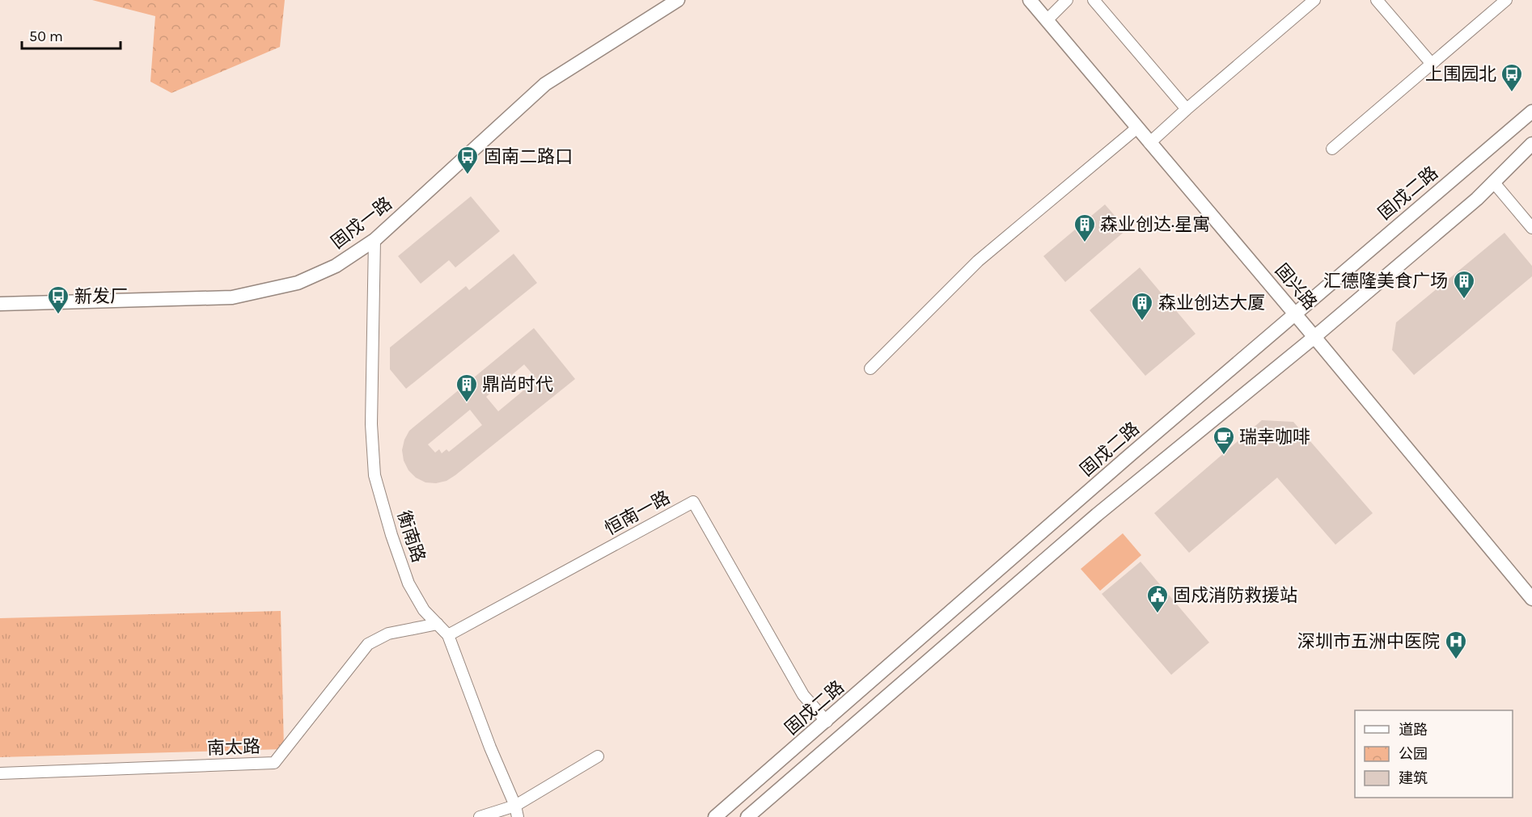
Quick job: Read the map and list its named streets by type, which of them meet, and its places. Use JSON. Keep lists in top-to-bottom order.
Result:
{
  "streets": {
    "street": [
      "固戍二路",
      "固戍一路",
      "固兴路",
      "恒南一路",
      "衡南路",
      "南太路"
    ]
  },
  "crossings": [
    ["固戍二路", "固兴路"],
    ["固戍二路", "恒南一路"],
    ["固戍一路", "衡南路"],
    ["恒南一路", "衡南路"],
    ["衡南路", "南太路"]
  ],
  "places": {
    "bus stop": ["上围园北", "固南二路口", "新发厂"],
    "building": [
      "森业创达·星寓",
      "汇德隆美食广场",
      "森业创达大厦",
      "鼎尚时代"
    ],
    "cafe": ["瑞幸咖啡"],
    "public building": ["固戍消防救援站"],
    "hospital": ["深圳市五洲中医院"]
  },
  "legend": ["道路", "公园", "建筑"],
  "scale_bar": "50 m"
}
